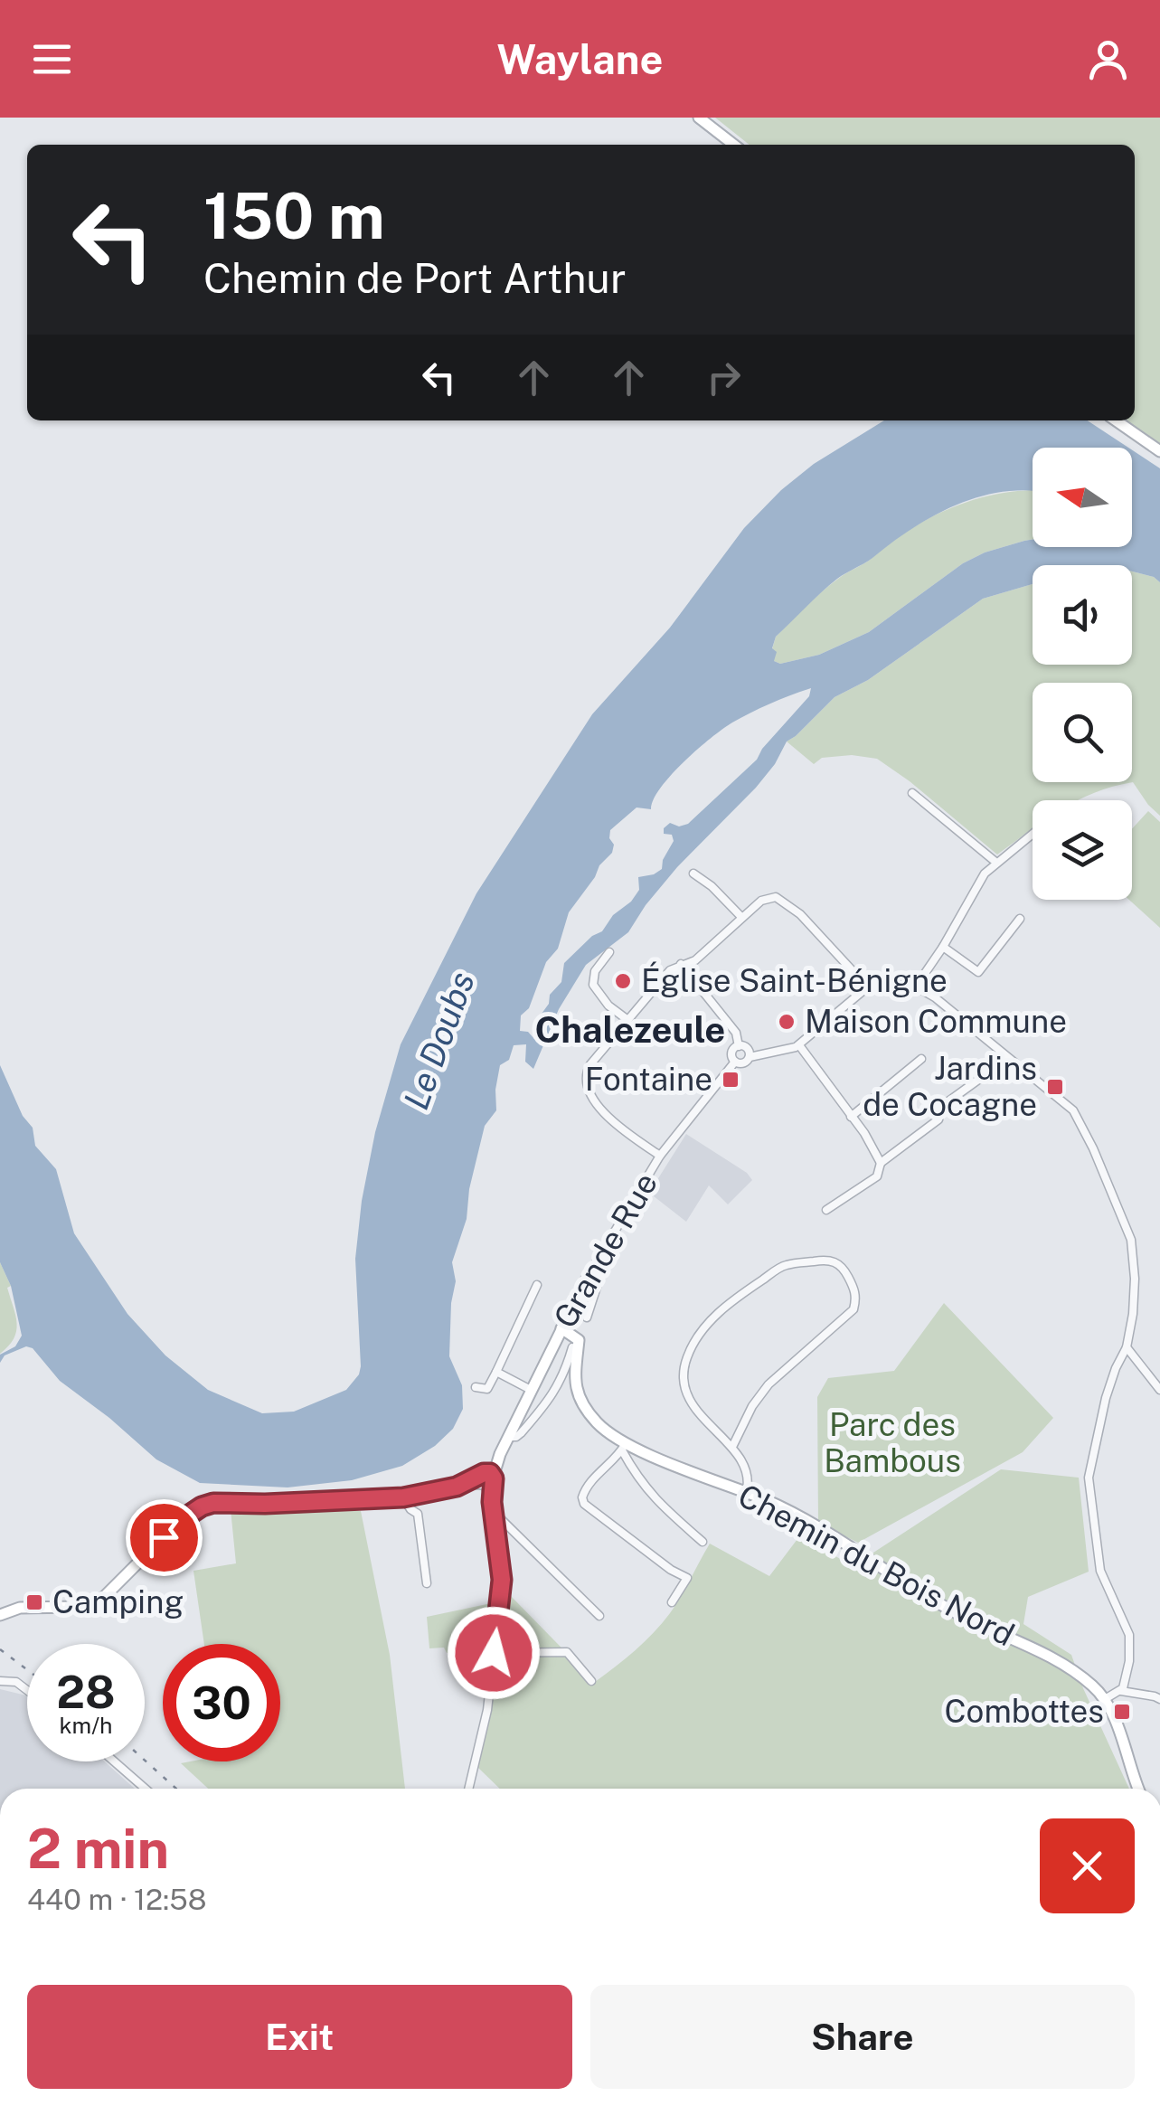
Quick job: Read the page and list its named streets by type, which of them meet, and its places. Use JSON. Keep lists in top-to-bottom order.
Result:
{
  "streets": {
    "street": ["Grande Rue", "Chemin du Bois Nord"]
  },
  "crossings": [
    ["Grande Rue", "Chemin du Bois Nord"]
  ],
  "districts": ["Chalezeule"],
  "water": ["Le Doubs"],
  "parks": ["Parc des Bambous"],
  "places": {
    "other": ["Église Saint-Bénigne", "Maison Commune"],
    "transit": [
      "Fontaine",
      "Jardins de Cocagne",
      "Camping",
      "Combottes"
    ]
  },
  "north": "left",
  "page": {
    "header": "Waylane",
    "turn": ["150 m", "Chemin de Port Arthur"],
    "speed": "28 km/h",
    "limit": "30",
    "heading": ["2 min", "440 m · 12:58"],
    "buttons": ["Exit", "Share"]
  }
}
